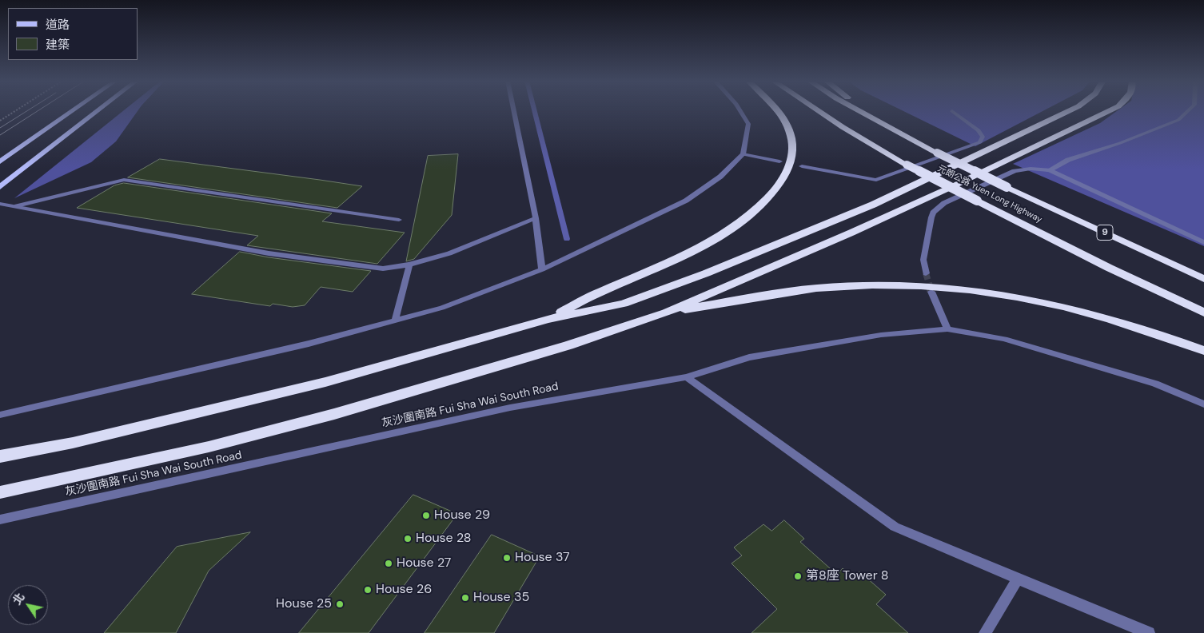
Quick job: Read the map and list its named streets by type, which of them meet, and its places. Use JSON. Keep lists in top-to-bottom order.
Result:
{
  "streets": {
    "highway": ["元朗公路 Yuen Long Highway", "9"],
    "street": ["灰沙圍南路 Fui Sha Wai South Road"]
  },
  "places": [
    "House 29",
    "House 28",
    "House 37",
    "House 27",
    "第8座 Tower 8",
    "House 26",
    "House 35",
    "House 25"
  ],
  "legend": ["道路", "建築"],
  "north": "top left"
}
